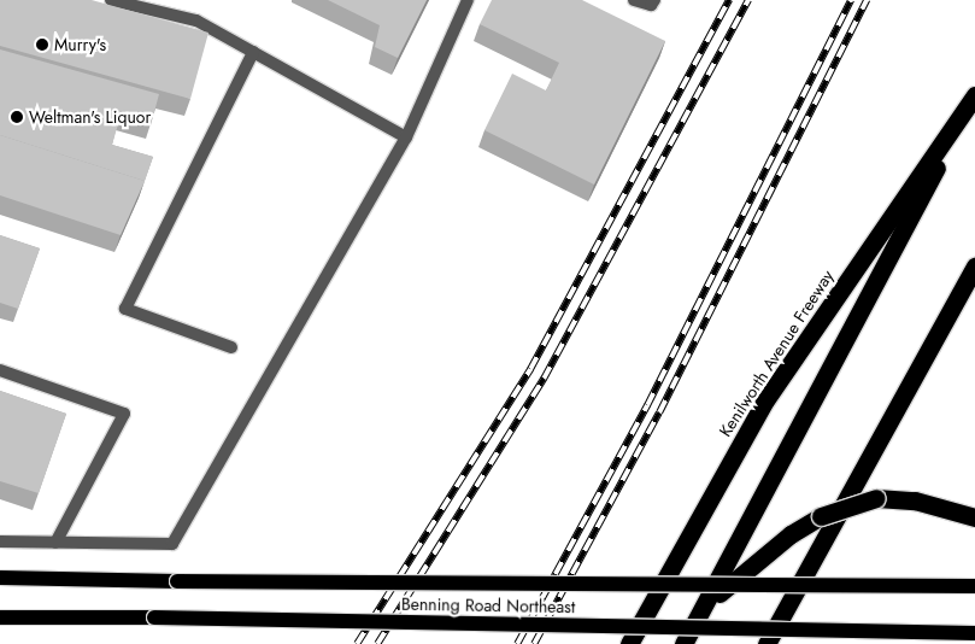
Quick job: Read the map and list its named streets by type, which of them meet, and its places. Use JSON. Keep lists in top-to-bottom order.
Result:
{
  "streets": {
    "highway": ["Kenilworth Avenue Freeway"],
    "main road": ["Benning Road Northeast"]
  },
  "places": ["Murry's", "Weltman's Liquor"]
}
